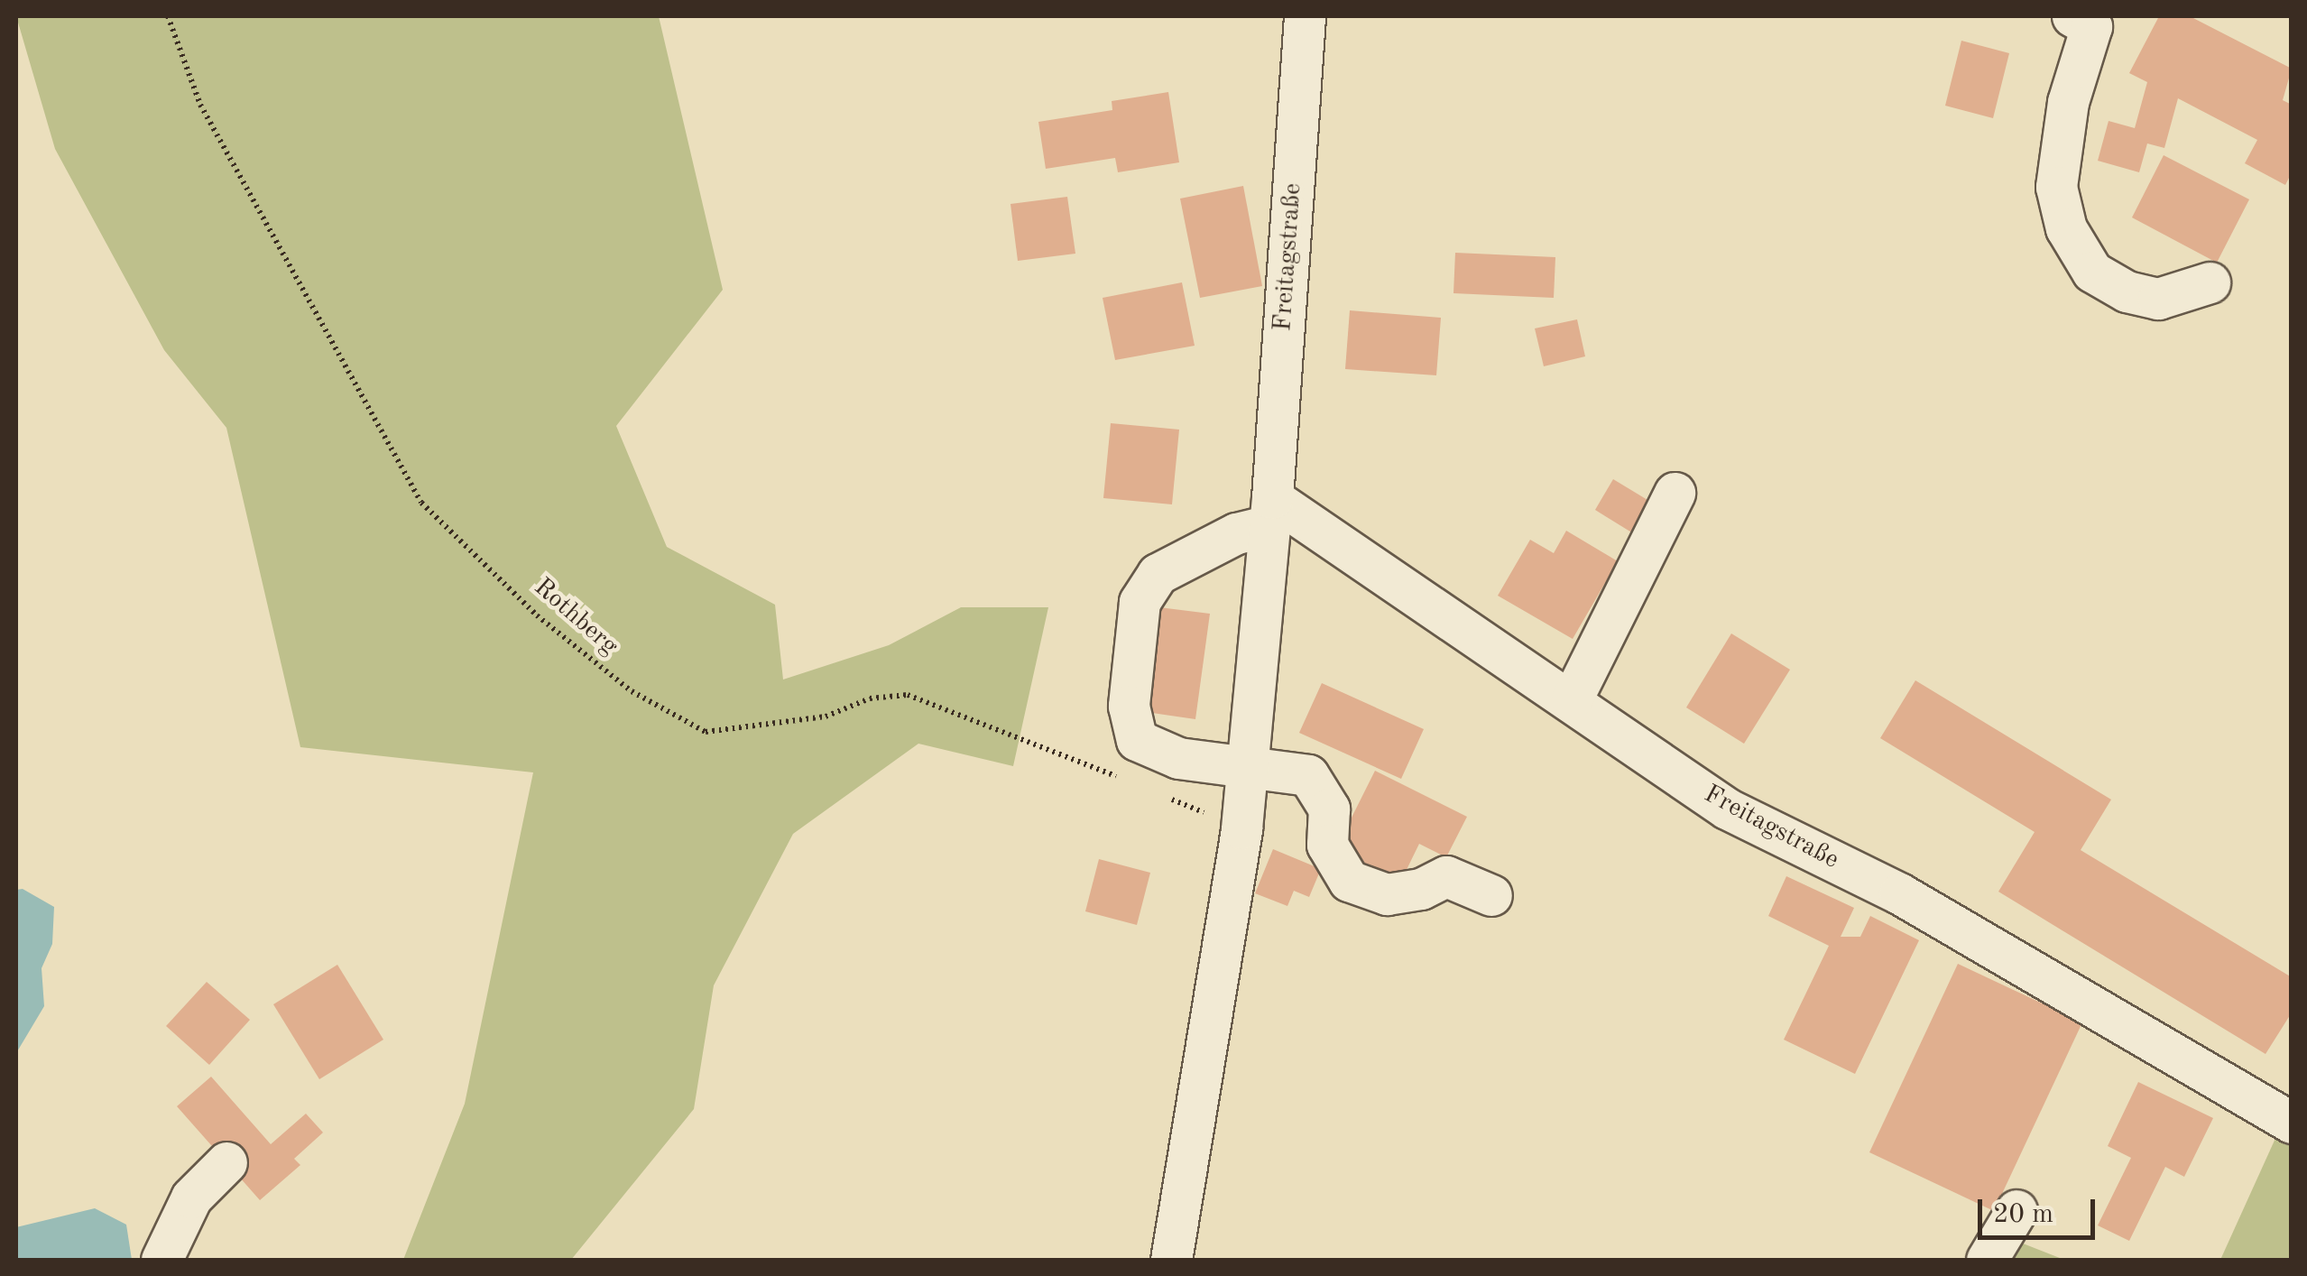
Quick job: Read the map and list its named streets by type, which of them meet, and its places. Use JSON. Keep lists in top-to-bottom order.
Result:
{
  "streets": {
    "street": ["Freitagstraße"],
    "path": ["Rothberg"]
  },
  "scale_bar": "20 m"
}
